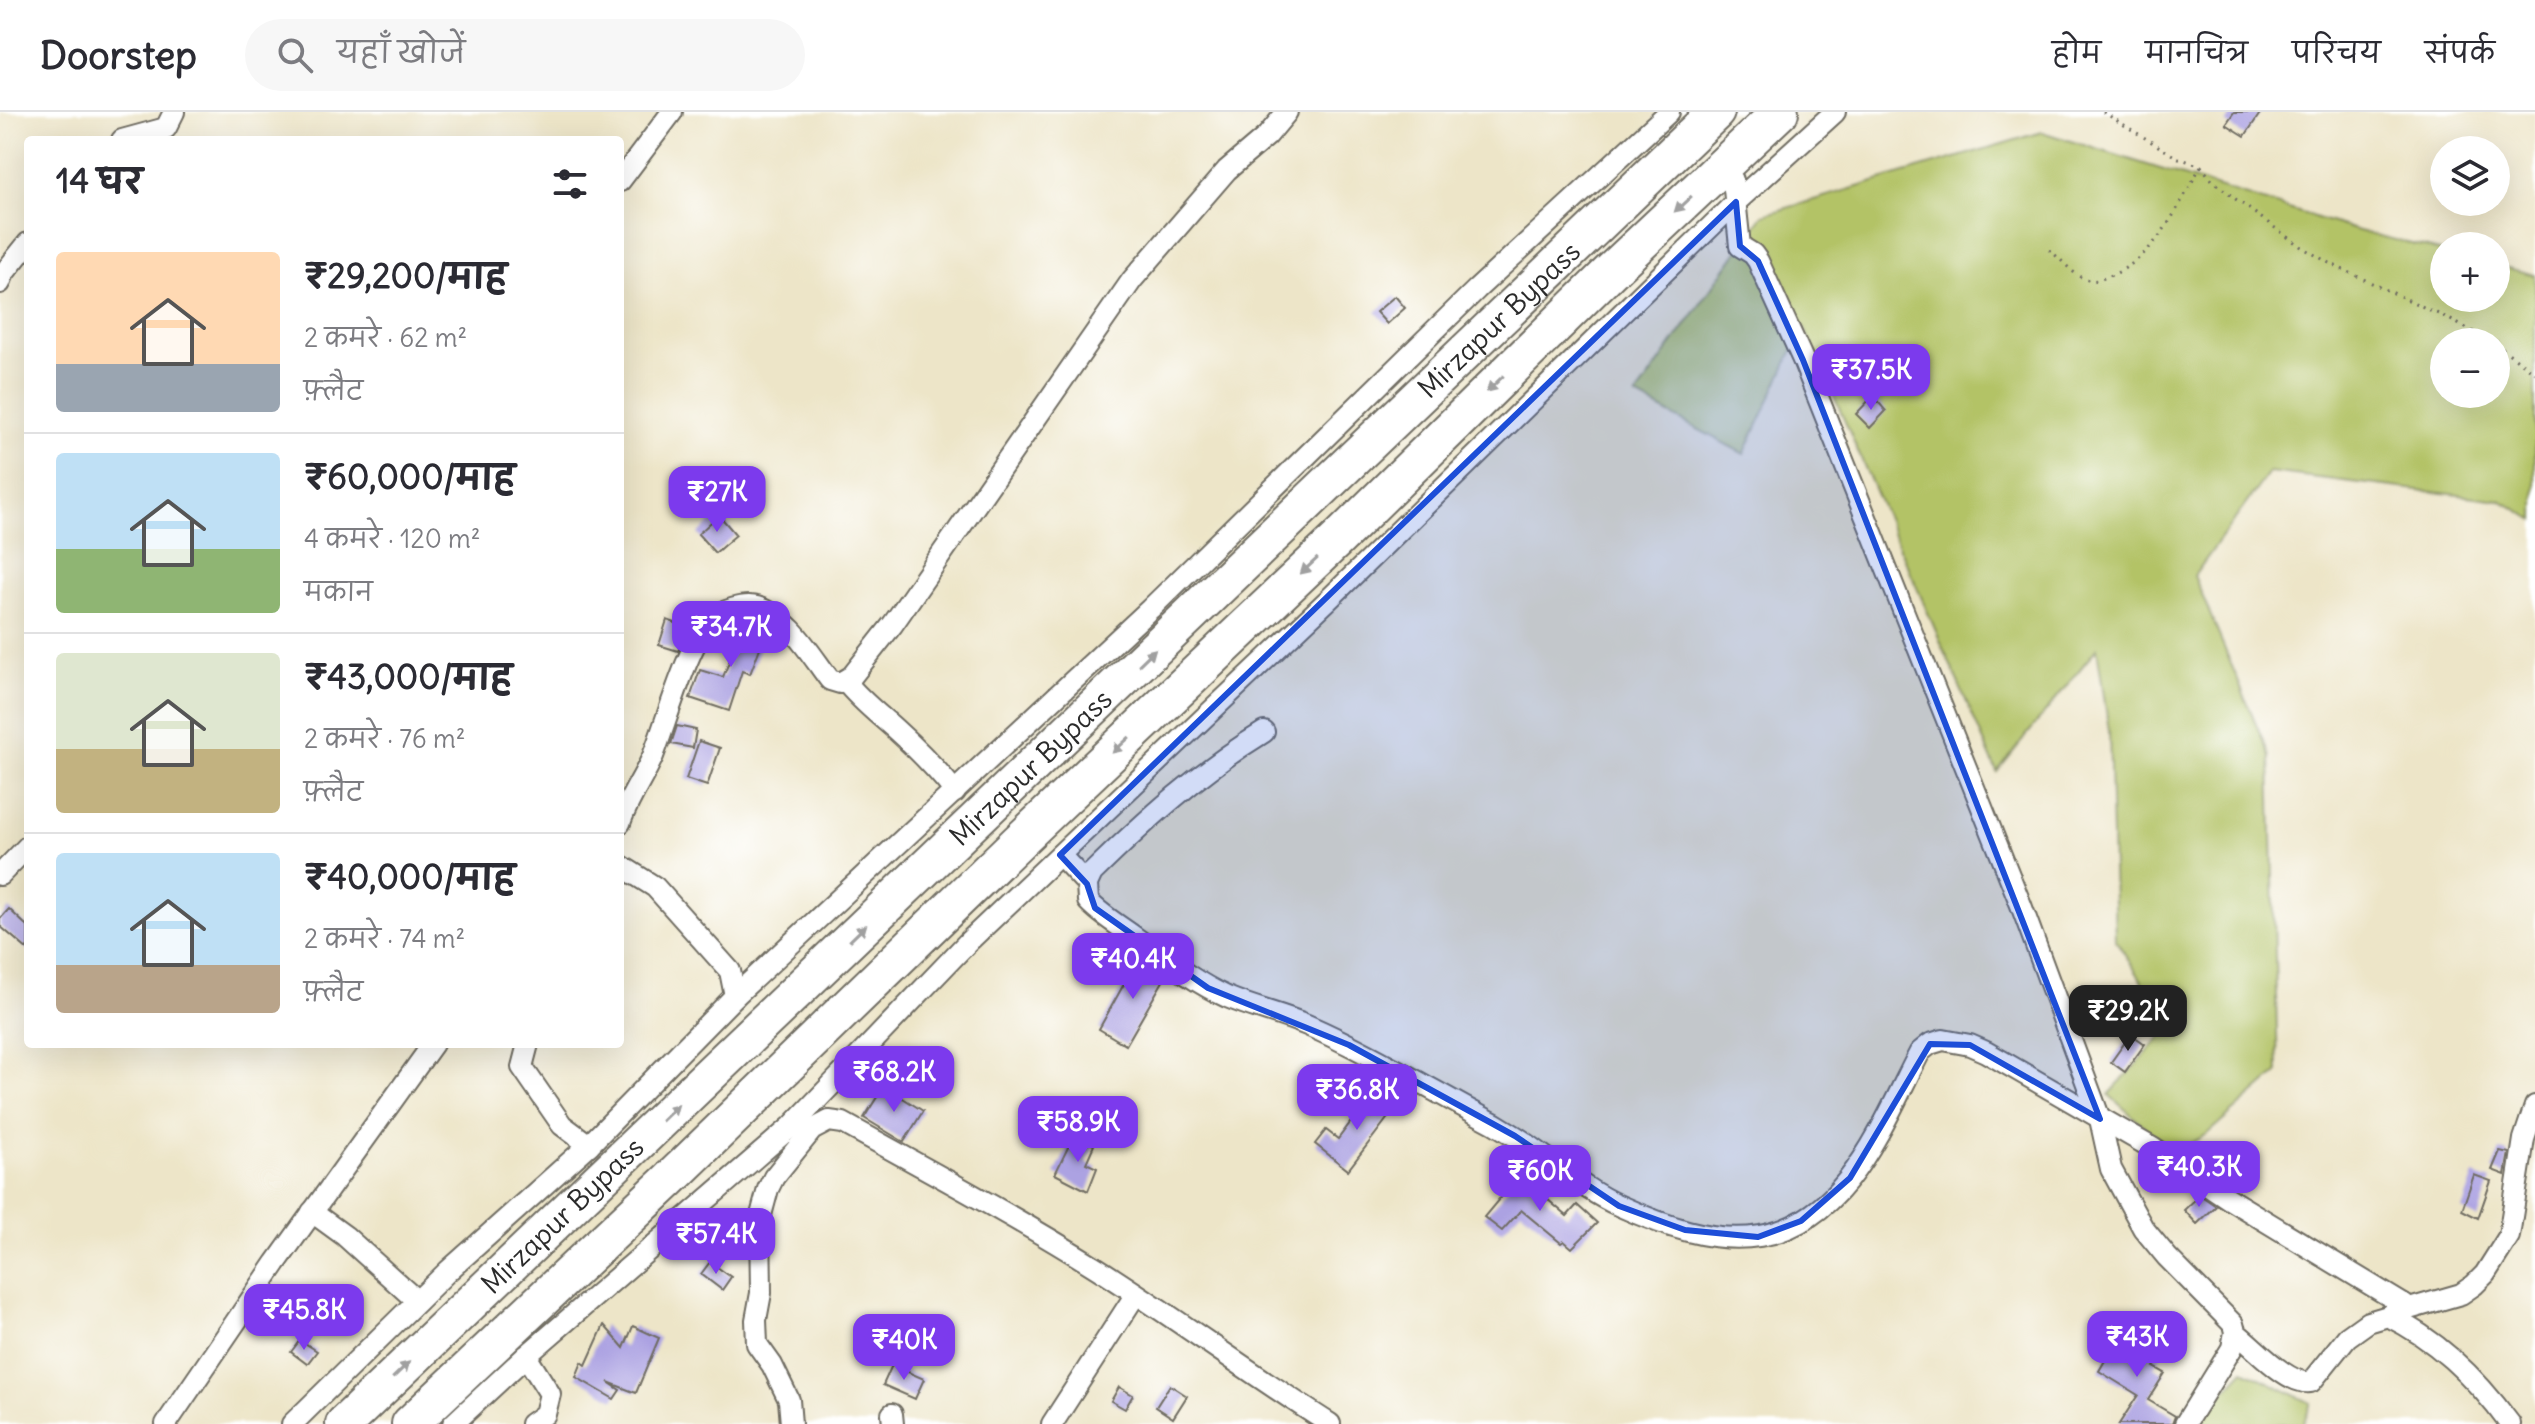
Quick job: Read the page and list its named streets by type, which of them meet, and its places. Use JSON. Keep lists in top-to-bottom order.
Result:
{
  "streets": {
    "highway": ["Mirzapur Bypass"]
  },
  "page": {
    "header": "Doorstep",
    "search": "यहाँ खोजें",
    "nav": [
      "होम",
      "मानचित्र",
      "परिचय",
      "संपर्क"
    ],
    "map_buttons": ["+", "−"],
    "heading": "14 घर",
    "list": [
      {
        "name": "₹29,200/माह",
        "note": "2 कमरे · 62 m² · फ़्लैट"
      },
      {
        "name": "₹60,000/माह",
        "note": "4 कमरे · 120 m² · मकान"
      },
      {
        "name": "₹43,000/माह",
        "note": "2 कमरे · 76 m² · फ़्लैट"
      },
      {
        "name": "₹40,000/माह",
        "note": "2 कमरे · 74 m² · फ़्लैट"
      }
    ],
    "price": [
      "₹37.5K",
      "₹27K",
      "₹34.7K",
      "₹40.4K",
      "₹29.2K",
      "₹68.2K",
      "₹36.8K",
      "₹58.9K",
      "₹40.3K",
      "₹60K",
      "₹57.4K",
      "₹45.8K",
      "₹43K",
      "₹40K"
    ]
  }
}
